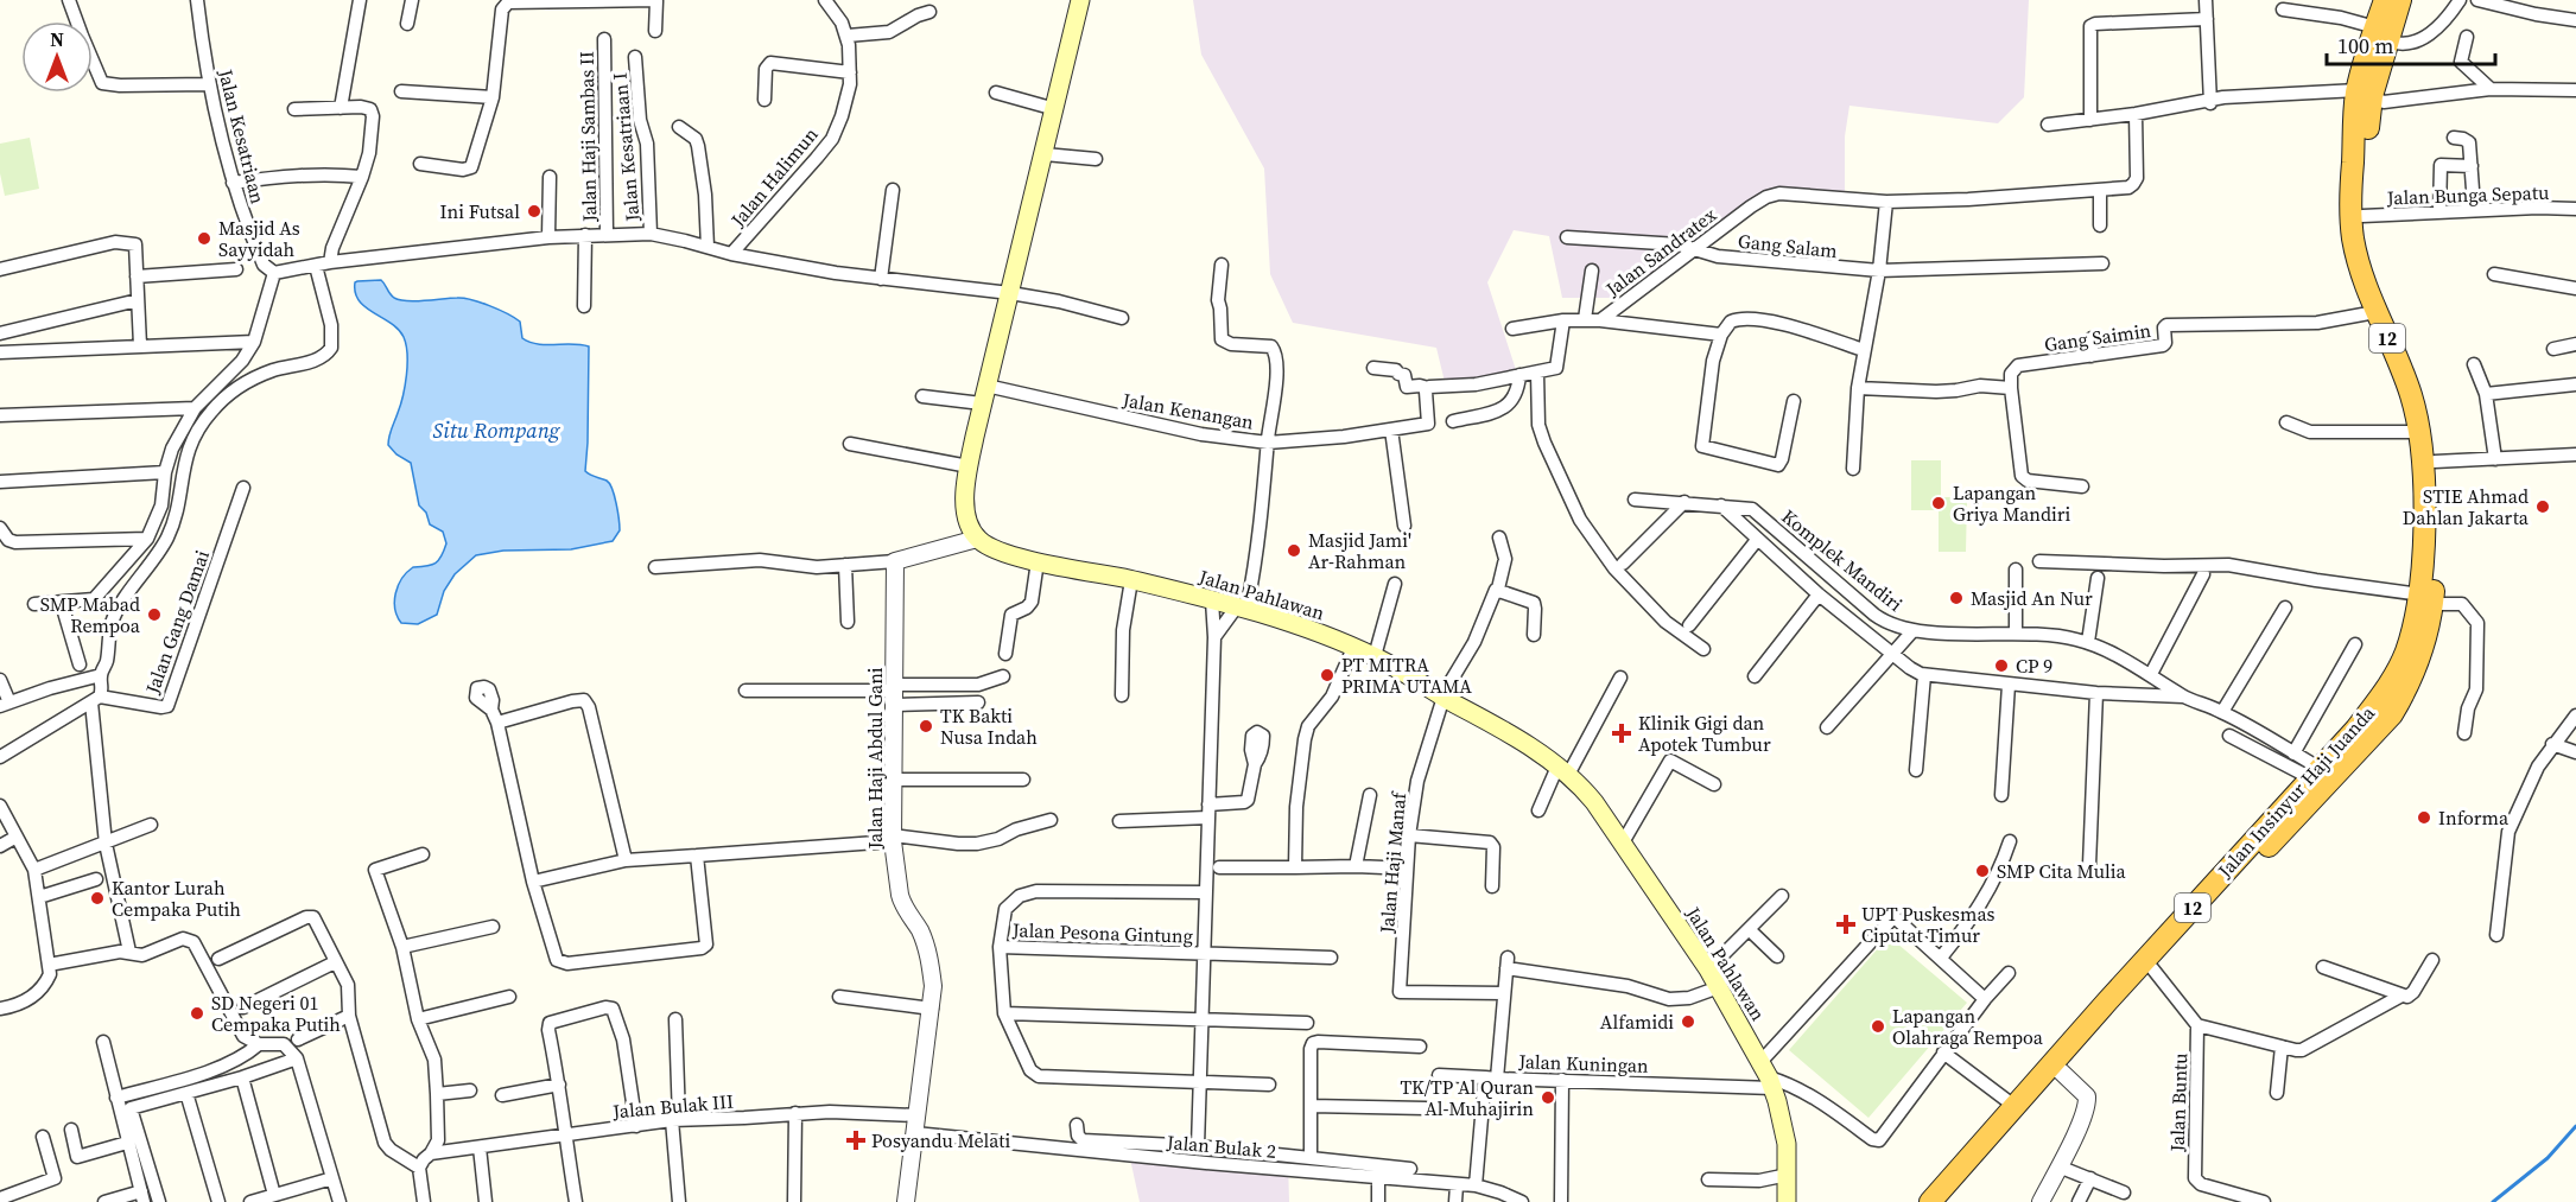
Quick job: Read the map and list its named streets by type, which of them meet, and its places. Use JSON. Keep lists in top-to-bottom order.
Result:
{
  "streets": {
    "highway": ["12", "Jalan Insinyur Haji Juanda"],
    "main road": ["Jalan Pahlawan"],
    "street": [
      "Jalan Kesatriaan",
      "Jalan Haji Sambas II",
      "Jalan Kesatriaan I",
      "Jalan Halimun",
      "Jalan Bunga Sepatu",
      "Gang Salam",
      "Jalan Sandratex",
      "Gang Saimin",
      "Jalan Kenangan",
      "Komplek Mandiri",
      "Jalan Gang Damai",
      "Jalan Haji Abdul Gani",
      "Jalan Haji Manaf",
      "Jalan Pesona Gintung",
      "Jalan Kuningan",
      "Jalan Buntu",
      "Jalan Bulak III",
      "Jalan Bulak 2"
    ]
  },
  "crossings": [
    ["Jalan Bunga Sepatu", "Jalan Insinyur Haji Juanda"],
    ["Gang Salam", "Jalan Sandratex"],
    ["Gang Saimin", "Jalan Insinyur Haji Juanda"],
    ["Komplek Mandiri", "Jalan Insinyur Haji Juanda"],
    ["Jalan Pahlawan", "Jalan Haji Manaf"],
    ["Jalan Pahlawan", "Jalan Pesona Gintung"],
    ["Jalan Pahlawan", "Jalan Kuningan"],
    ["Jalan Haji Abdul Gani", "Jalan Bulak III"],
    ["Jalan Haji Abdul Gani", "Jalan Bulak 2"],
    ["Jalan Insinyur Haji Juanda", "Jalan Buntu"],
    ["Jalan Haji Manaf", "Jalan Kuningan"]
  ],
  "water": ["Situ Rompang"],
  "places": {
    "other": [
      "Ini Futsal",
      "Masjid As Sayyidah",
      "Lapangan Griya Mandiri",
      "STIE Ahmad Dahlan Jakarta",
      "Masjid Jami' Ar-Rahman",
      "Masjid An Nur",
      "SMP Mabad Rempoa",
      "CP 9",
      "PT MITRA PRIMA UTAMA",
      "TK Bakti Nusa Indah",
      "Informa",
      "SMP Cita Mulia",
      "Kantor Lurah Cempaka Putih",
      "SD Negeri 01 Cempaka Putih",
      "Alfamidi",
      "Lapangan Olahraga Rempoa",
      "TK/TP Al Quran Al-Muhajirin"
    ],
    "health": ["Klinik Gigi dan Apotek Tumbur", "UPT Puskesmas Ciputat Timur", "Posyandu Melati"]
  },
  "scale_bar": "100 m",
  "north": "top"
}
